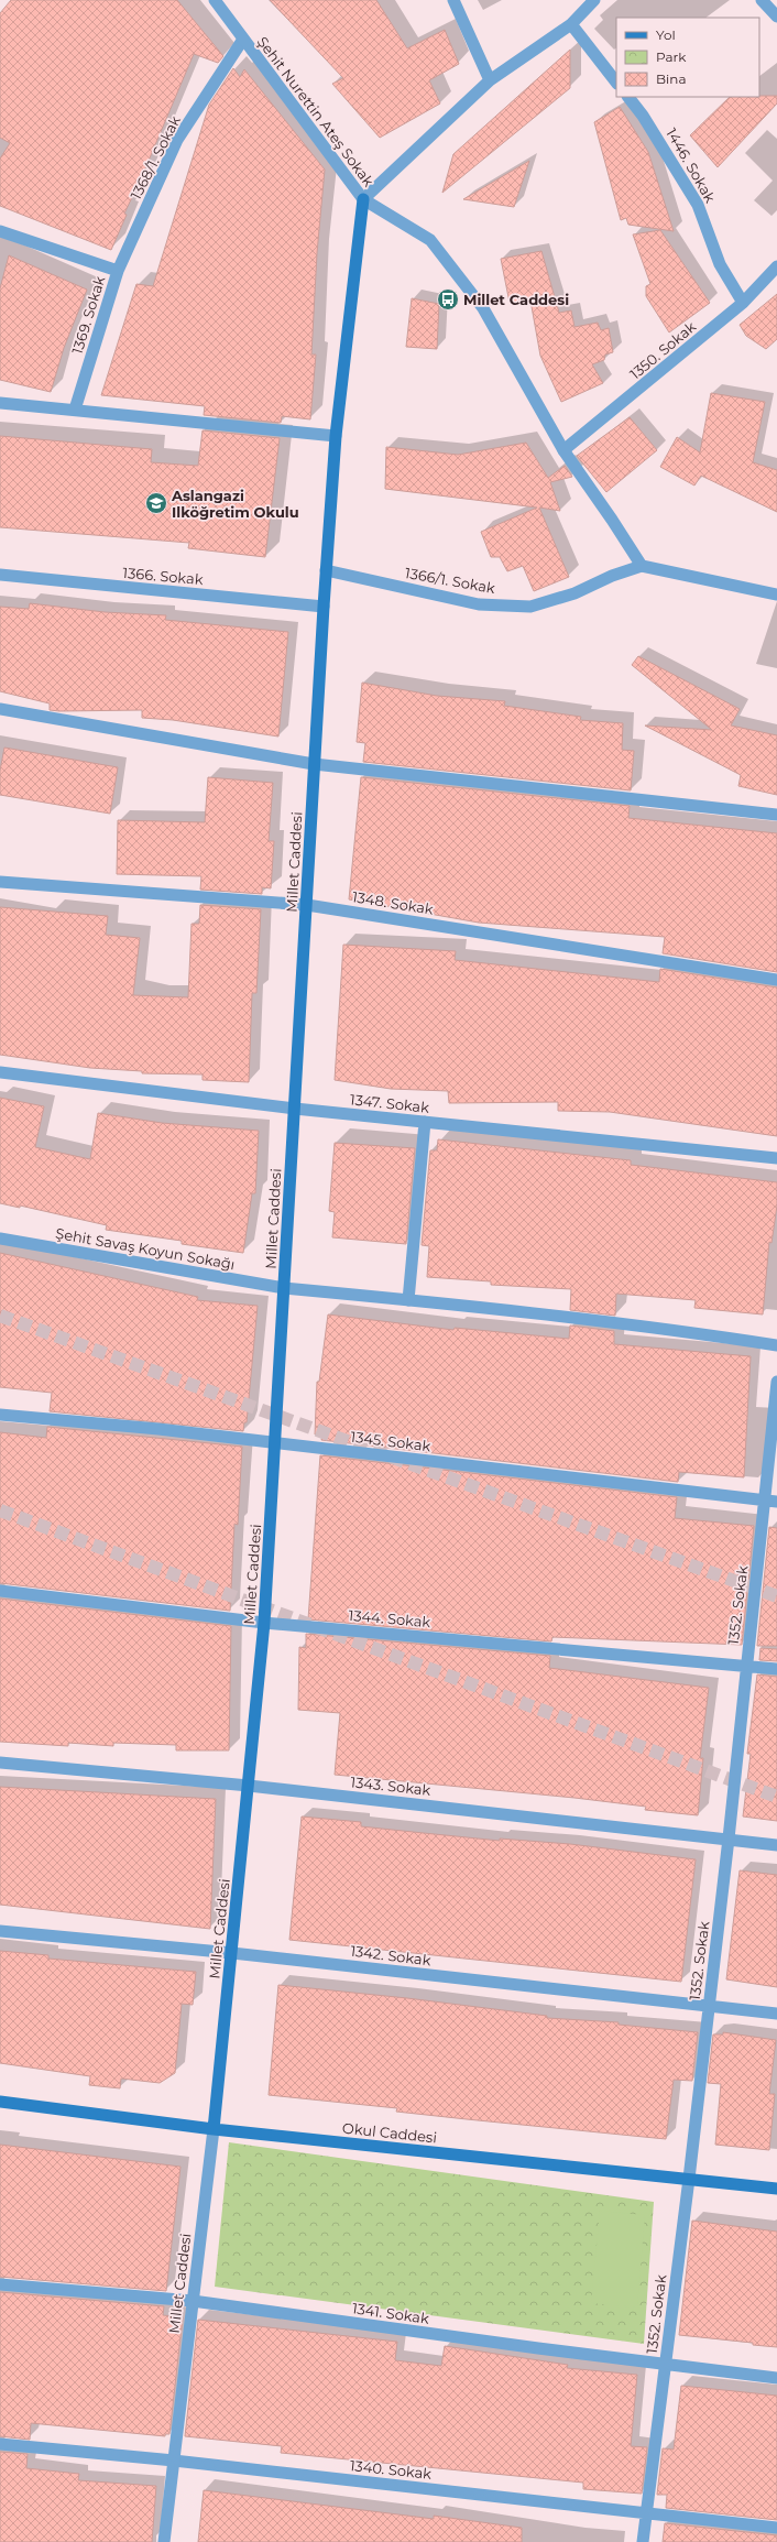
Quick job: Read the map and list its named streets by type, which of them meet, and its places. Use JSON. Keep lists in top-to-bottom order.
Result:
{
  "streets": {
    "main road": ["Millet Caddesi", "Okul Caddesi"],
    "street": [
      "Şehit Nurettin Ateş Sokak",
      "1368/1. Sokak",
      "1446. Sokak",
      "1369. Sokak",
      "1350. Sokak",
      "1366. Sokak",
      "1366/1. Sokak",
      "1348. Sokak",
      "1347. Sokak",
      "Şehit Savaş Koyun Sokağı",
      "1345. Sokak",
      "1352. Sokak",
      "1344. Sokak",
      "1343. Sokak",
      "1342. Sokak",
      "1341. Sokak",
      "1340. Sokak"
    ]
  },
  "crossings": [
    ["Şehit Nurettin Ateş Sokak", "1368/1. Sokak"],
    ["Şehit Nurettin Ateş Sokak", "1350. Sokak"],
    ["Şehit Nurettin Ateş Sokak", "1366/1. Sokak"],
    ["Şehit Nurettin Ateş Sokak", "Millet Caddesi"],
    ["1368/1. Sokak", "1369. Sokak"],
    ["1446. Sokak", "1350. Sokak"],
    ["1366. Sokak", "Millet Caddesi"],
    ["1366/1. Sokak", "Millet Caddesi"],
    ["Millet Caddesi", "1348. Sokak"],
    ["Millet Caddesi", "1347. Sokak"],
    ["Millet Caddesi", "Şehit Savaş Koyun Sokağı"],
    ["Millet Caddesi", "1345. Sokak"],
    ["Millet Caddesi", "1344. Sokak"],
    ["Millet Caddesi", "1343. Sokak"],
    ["Millet Caddesi", "1342. Sokak"],
    ["Millet Caddesi", "Okul Caddesi"],
    ["Millet Caddesi", "1341. Sokak"],
    ["Millet Caddesi", "1340. Sokak"],
    ["1345. Sokak", "1352. Sokak"],
    ["1352. Sokak", "1344. Sokak"],
    ["1352. Sokak", "1343. Sokak"],
    ["1352. Sokak", "1342. Sokak"],
    ["1352. Sokak", "Okul Caddesi"],
    ["1352. Sokak", "1341. Sokak"],
    ["1352. Sokak", "1340. Sokak"]
  ],
  "places": {
    "bus stop": ["Millet Caddesi"],
    "school or university": ["Aslangazi Ilköğretim Okulu"]
  },
  "legend": ["Yol", "Park", "Bina"]
}
